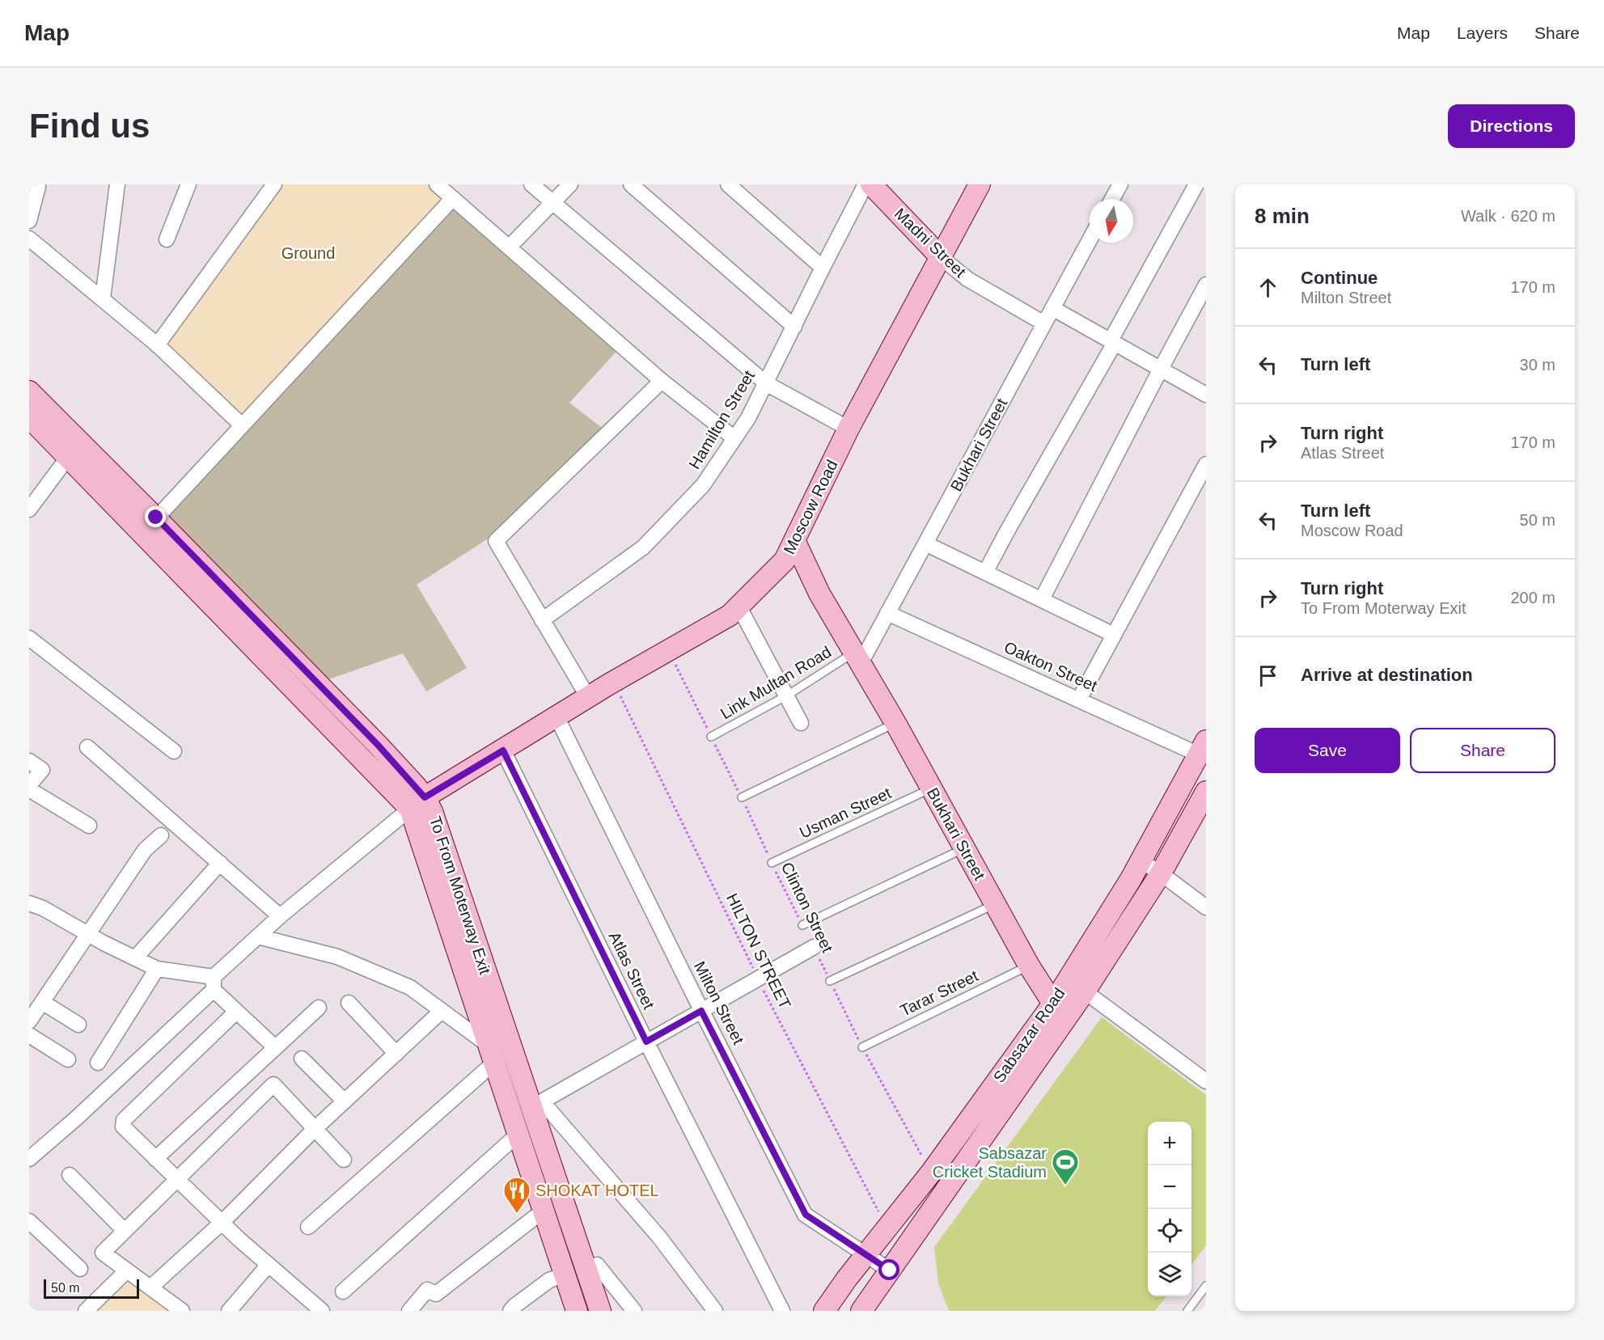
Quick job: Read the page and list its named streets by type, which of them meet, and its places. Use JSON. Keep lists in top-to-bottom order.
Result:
{
  "streets": {
    "main road": [
      "Madni Street",
      "Bukhari Street",
      "Moscow Road",
      "To From Moterway Exit",
      "Sabsazar Road"
    ],
    "street": [
      "Hamilton Street",
      "Oakton Street",
      "Atlas Street",
      "Milton Street"
    ],
    "lane": ["Link Multan Road", "Usman Street", "Tarar Street"],
    "path": ["Clinton Street", "HILTON STREET"]
  },
  "crossings": [
    ["Madni Street", "Bukhari Street"],
    ["Madni Street", "Moscow Road"],
    ["Bukhari Street", "Moscow Road"],
    ["Bukhari Street", "Oakton Street"],
    ["Bukhari Street", "Link Multan Road"],
    ["Bukhari Street", "Usman Street"],
    ["Bukhari Street", "Tarar Street"],
    ["Bukhari Street", "Sabsazar Road"],
    ["Moscow Road", "To From Moterway Exit"],
    ["Moscow Road", "Clinton Street"],
    ["Moscow Road", "HILTON STREET"],
    ["Moscow Road", "Atlas Street"],
    ["Moscow Road", "Milton Street"],
    ["Oakton Street", "Sabsazar Road"],
    ["Link Multan Road", "Clinton Street"],
    ["Usman Street", "Clinton Street"],
    ["Clinton Street", "Tarar Street"],
    ["Clinton Street", "Sabsazar Road"],
    ["HILTON STREET", "Sabsazar Road"],
    ["Milton Street", "Sabsazar Road"]
  ],
  "parks": ["Ground"],
  "places": {
    "sports": ["Sabsazar Cricket Stadium"],
    "restaurant": ["SHOKAT HOTEL"]
  },
  "scale_bar": "50 m",
  "north": "bottom",
  "page": {
    "header": "Map",
    "nav": ["Map", "Layers", "Share"],
    "buttons": [
      "Directions",
      ["Save", "Share"]
    ],
    "title": "Find us",
    "heading": ["8 min", "Walk · 620 m"],
    "list": [
      ["Continue", "Milton Street", "170 m"],
      ["Turn left", "30 m"],
      ["Turn right", "Atlas Street", "170 m"],
      ["Turn left", "Moscow Road", "50 m"],
      ["Turn right", "To From Moterway Exit", "200 m"],
      "Arrive at destination"
    ],
    "map_buttons": ["+", "−"],
    "scale": "50 m"
  }
}
